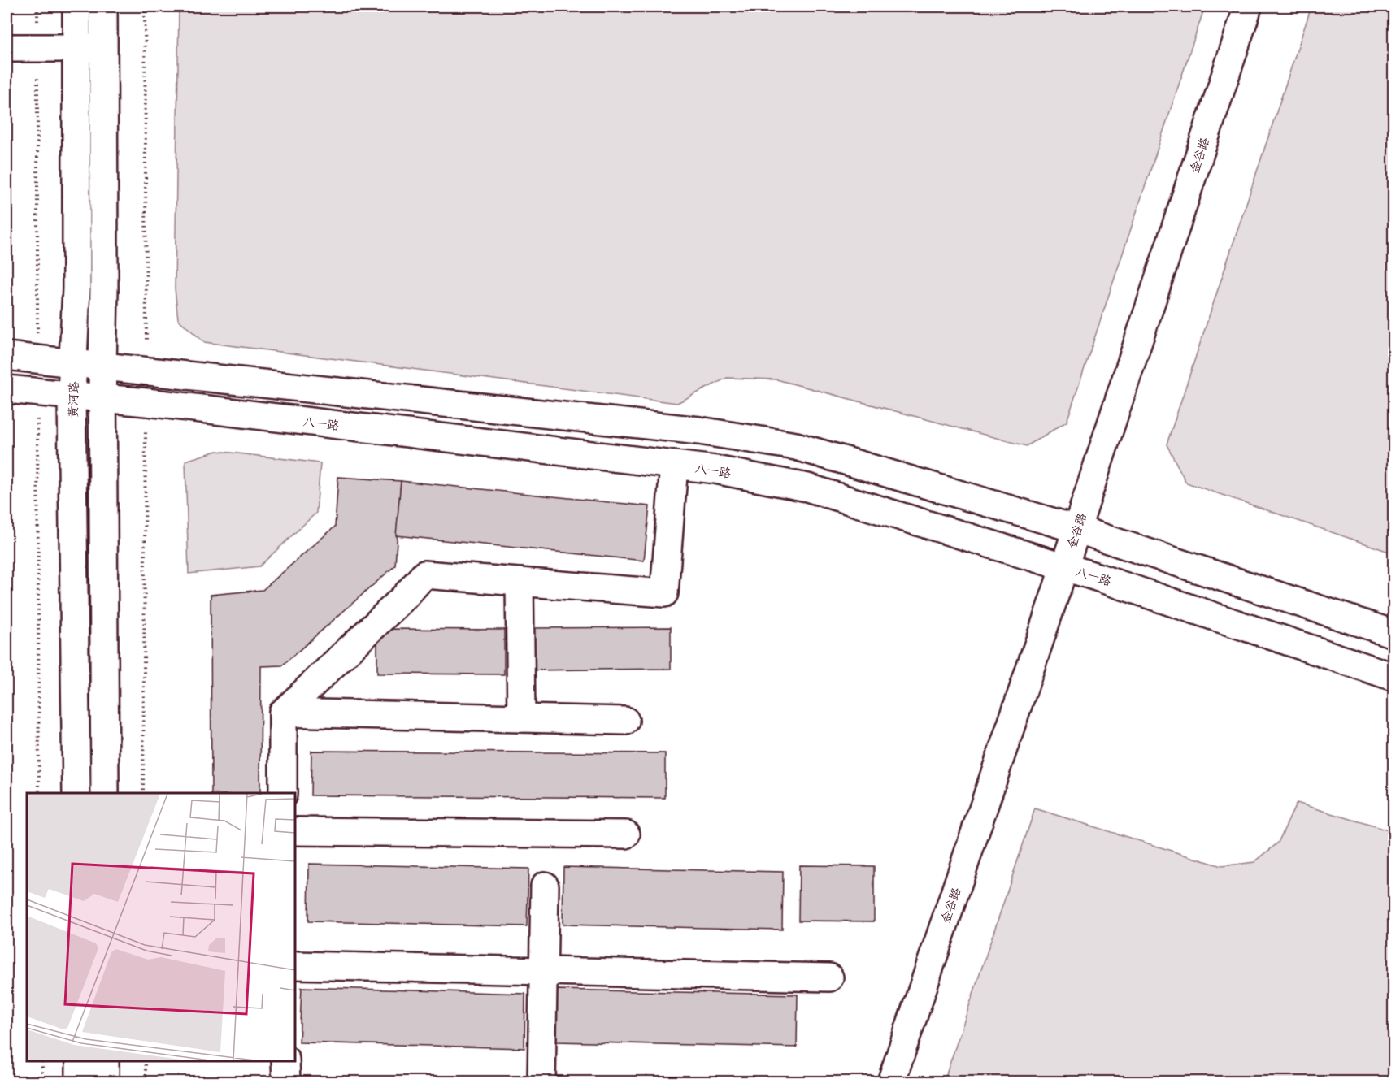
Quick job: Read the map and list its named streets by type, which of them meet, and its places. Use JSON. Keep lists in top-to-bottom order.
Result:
{
  "streets": {
    "main road": ["金谷路", "黄河路", "八一路"]
  },
  "crossings": [
    ["金谷路", "八一路"],
    ["黄河路", "八一路"]
  ]
}
